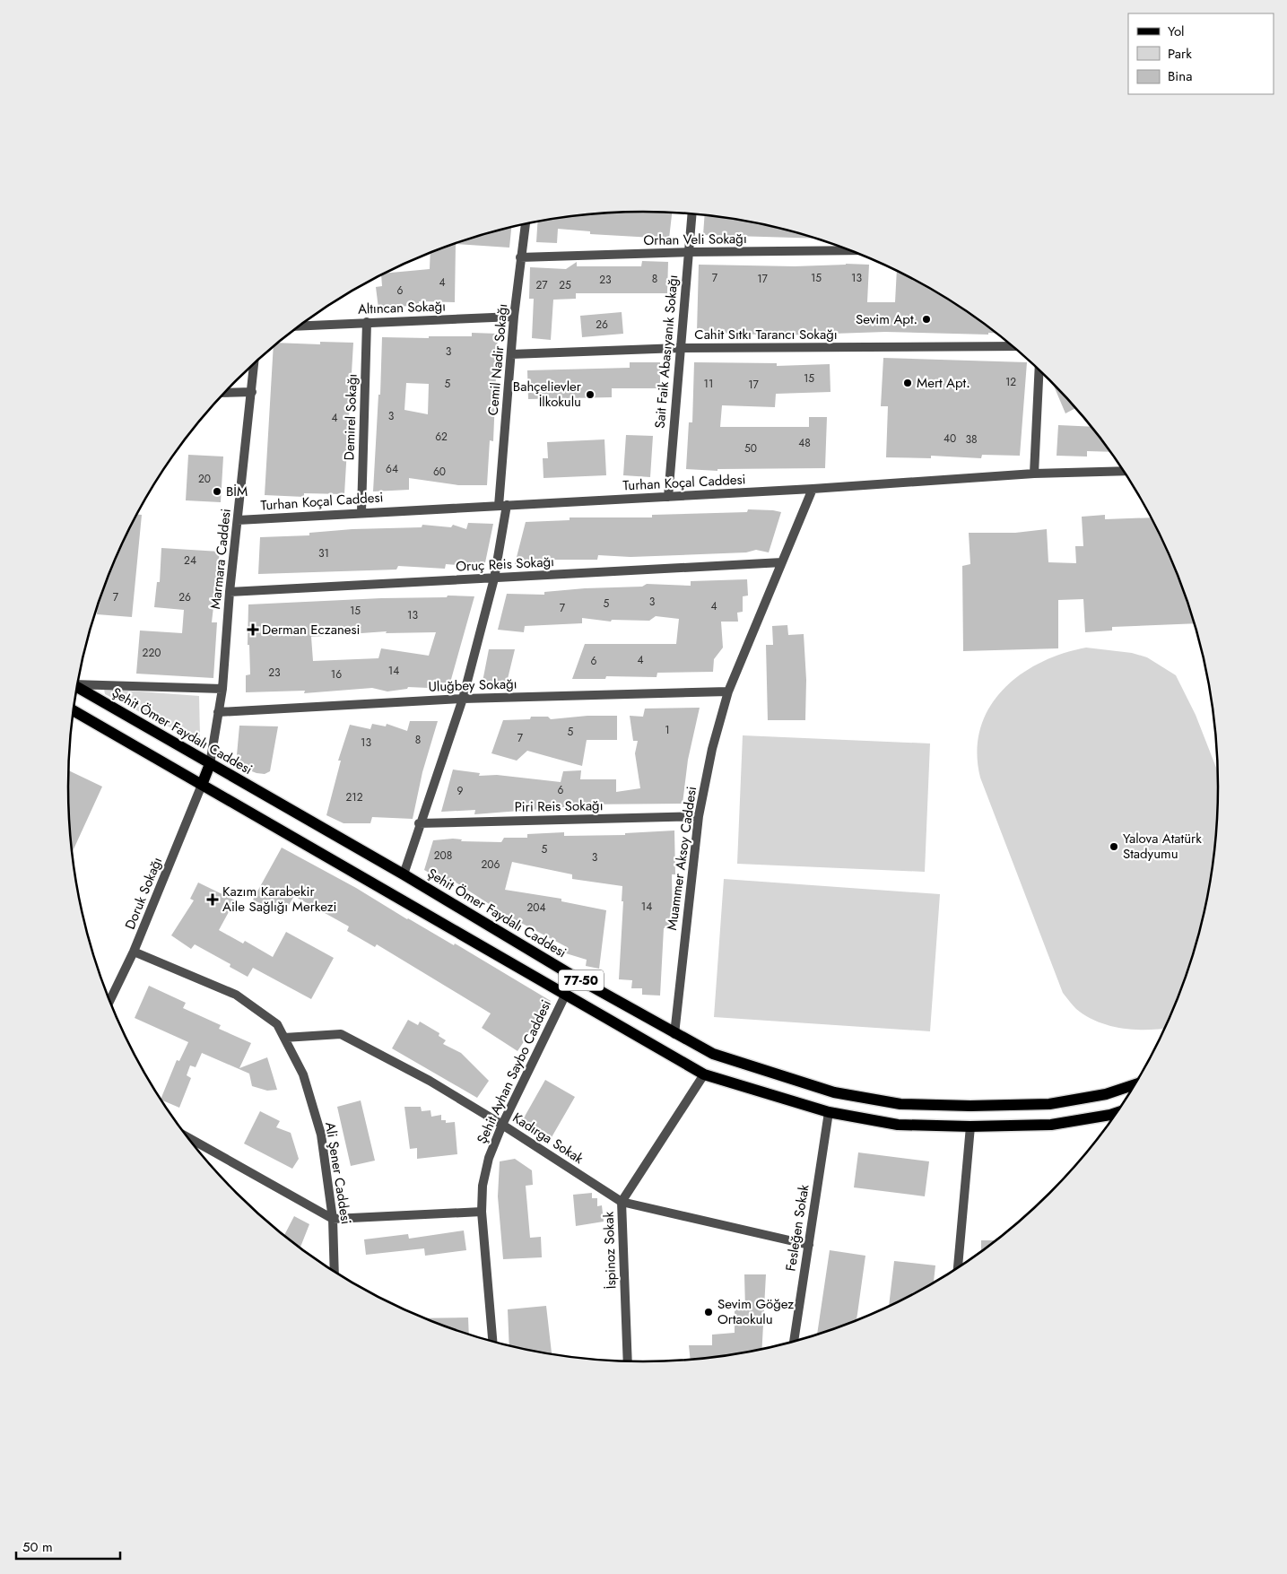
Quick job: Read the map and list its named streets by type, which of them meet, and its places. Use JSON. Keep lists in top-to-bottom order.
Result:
{
  "streets": {
    "main road": ["Şehit Ömer Faydalı Caddesi", "77-50"],
    "street": [
      "Orhan Veli Sokağı",
      "Altıncan Sokağı",
      "Cahit Sıtkı Tarancı Sokağı",
      "Sait Faik Abasıyanık Sokağı",
      "Cemil Nadir Sokağı",
      "Demirel Sokağı",
      "Turhan Koçal Caddesi",
      "Marmara Caddesi",
      "Oruç Reis Sokağı",
      "Uluğbey Sokağı",
      "Piri Reis Sokağı",
      "Muammer Aksoy Caddesi",
      "Doruk Sokağı",
      "Şehit Ayhan Saybo Caddesi",
      "Kadırga Sokak",
      "Ali Şener Caddesi",
      "Fesleğen Sokak",
      "İspinoz Sokak"
    ]
  },
  "crossings": [
    ["Orhan Veli Sokağı", "Sait Faik Abasıyanık Sokağı"],
    ["Orhan Veli Sokağı", "Cemil Nadir Sokağı"],
    ["Altıncan Sokağı", "Cemil Nadir Sokağı"],
    ["Altıncan Sokağı", "Demirel Sokağı"],
    ["Cahit Sıtkı Tarancı Sokağı", "Sait Faik Abasıyanık Sokağı"],
    ["Cahit Sıtkı Tarancı Sokağı", "Cemil Nadir Sokağı"],
    ["Sait Faik Abasıyanık Sokağı", "Turhan Koçal Caddesi"],
    ["Cemil Nadir Sokağı", "Turhan Koçal Caddesi"],
    ["Cemil Nadir Sokağı", "Oruç Reis Sokağı"],
    ["Cemil Nadir Sokağı", "Uluğbey Sokağı"],
    ["Cemil Nadir Sokağı", "Şehit Ömer Faydalı Caddesi"],
    ["Cemil Nadir Sokağı", "Piri Reis Sokağı"],
    ["Demirel Sokağı", "Turhan Koçal Caddesi"],
    ["Turhan Koçal Caddesi", "Marmara Caddesi"],
    ["Turhan Koçal Caddesi", "Muammer Aksoy Caddesi"],
    ["Marmara Caddesi", "Oruç Reis Sokağı"],
    ["Marmara Caddesi", "Uluğbey Sokağı"],
    ["Marmara Caddesi", "Şehit Ömer Faydalı Caddesi"],
    ["Oruç Reis Sokağı", "Muammer Aksoy Caddesi"],
    ["Uluğbey Sokağı", "Muammer Aksoy Caddesi"],
    ["Şehit Ömer Faydalı Caddesi", "Muammer Aksoy Caddesi"],
    ["Piri Reis Sokağı", "Muammer Aksoy Caddesi"],
    ["Doruk Sokağı", "77-50"],
    ["Doruk Sokağı", "Ali Şener Caddesi"],
    ["77-50", "Şehit Ayhan Saybo Caddesi"],
    ["77-50", "Fesleğen Sokak"],
    ["77-50", "İspinoz Sokak"],
    ["Şehit Ayhan Saybo Caddesi", "Kadırga Sokak"],
    ["Kadırga Sokak", "Ali Şener Caddesi"],
    ["Kadırga Sokak", "Fesleğen Sokak"],
    ["Kadırga Sokak", "İspinoz Sokak"]
  ],
  "places": {
    "other": [
      "Sevim Apt.",
      "Mert Apt.",
      "Bahçelievler İlkokulu",
      "BİM",
      "Yalova Atatürk Stadyumu",
      "Sevim Göğez Ortaokulu"
    ],
    "health": ["Derman Eczanesi", "Kazım Karabekir Aile Sağlığı Merkezi"]
  },
  "house_numbers": [
    "7",
    "15",
    "13",
    "8",
    "17",
    "23",
    "4",
    "27",
    "25",
    "6",
    "26",
    "3",
    "15",
    "12",
    "5",
    "11",
    "17",
    "3",
    "4",
    "62",
    "40",
    "38",
    "48",
    "50",
    "64",
    "60",
    "20",
    "31",
    "24",
    "7",
    "26",
    "3",
    "5",
    "4",
    "7",
    "15",
    "13",
    "220",
    "4",
    "6",
    "14",
    "23",
    "16",
    "1",
    "5",
    "7",
    "8",
    "13",
    "6",
    "9",
    "212",
    "5",
    "208",
    "3",
    "206",
    "14",
    "204"
  ],
  "legend": ["Yol", "Park", "Bina"],
  "scale_bar": "50 m"
}
